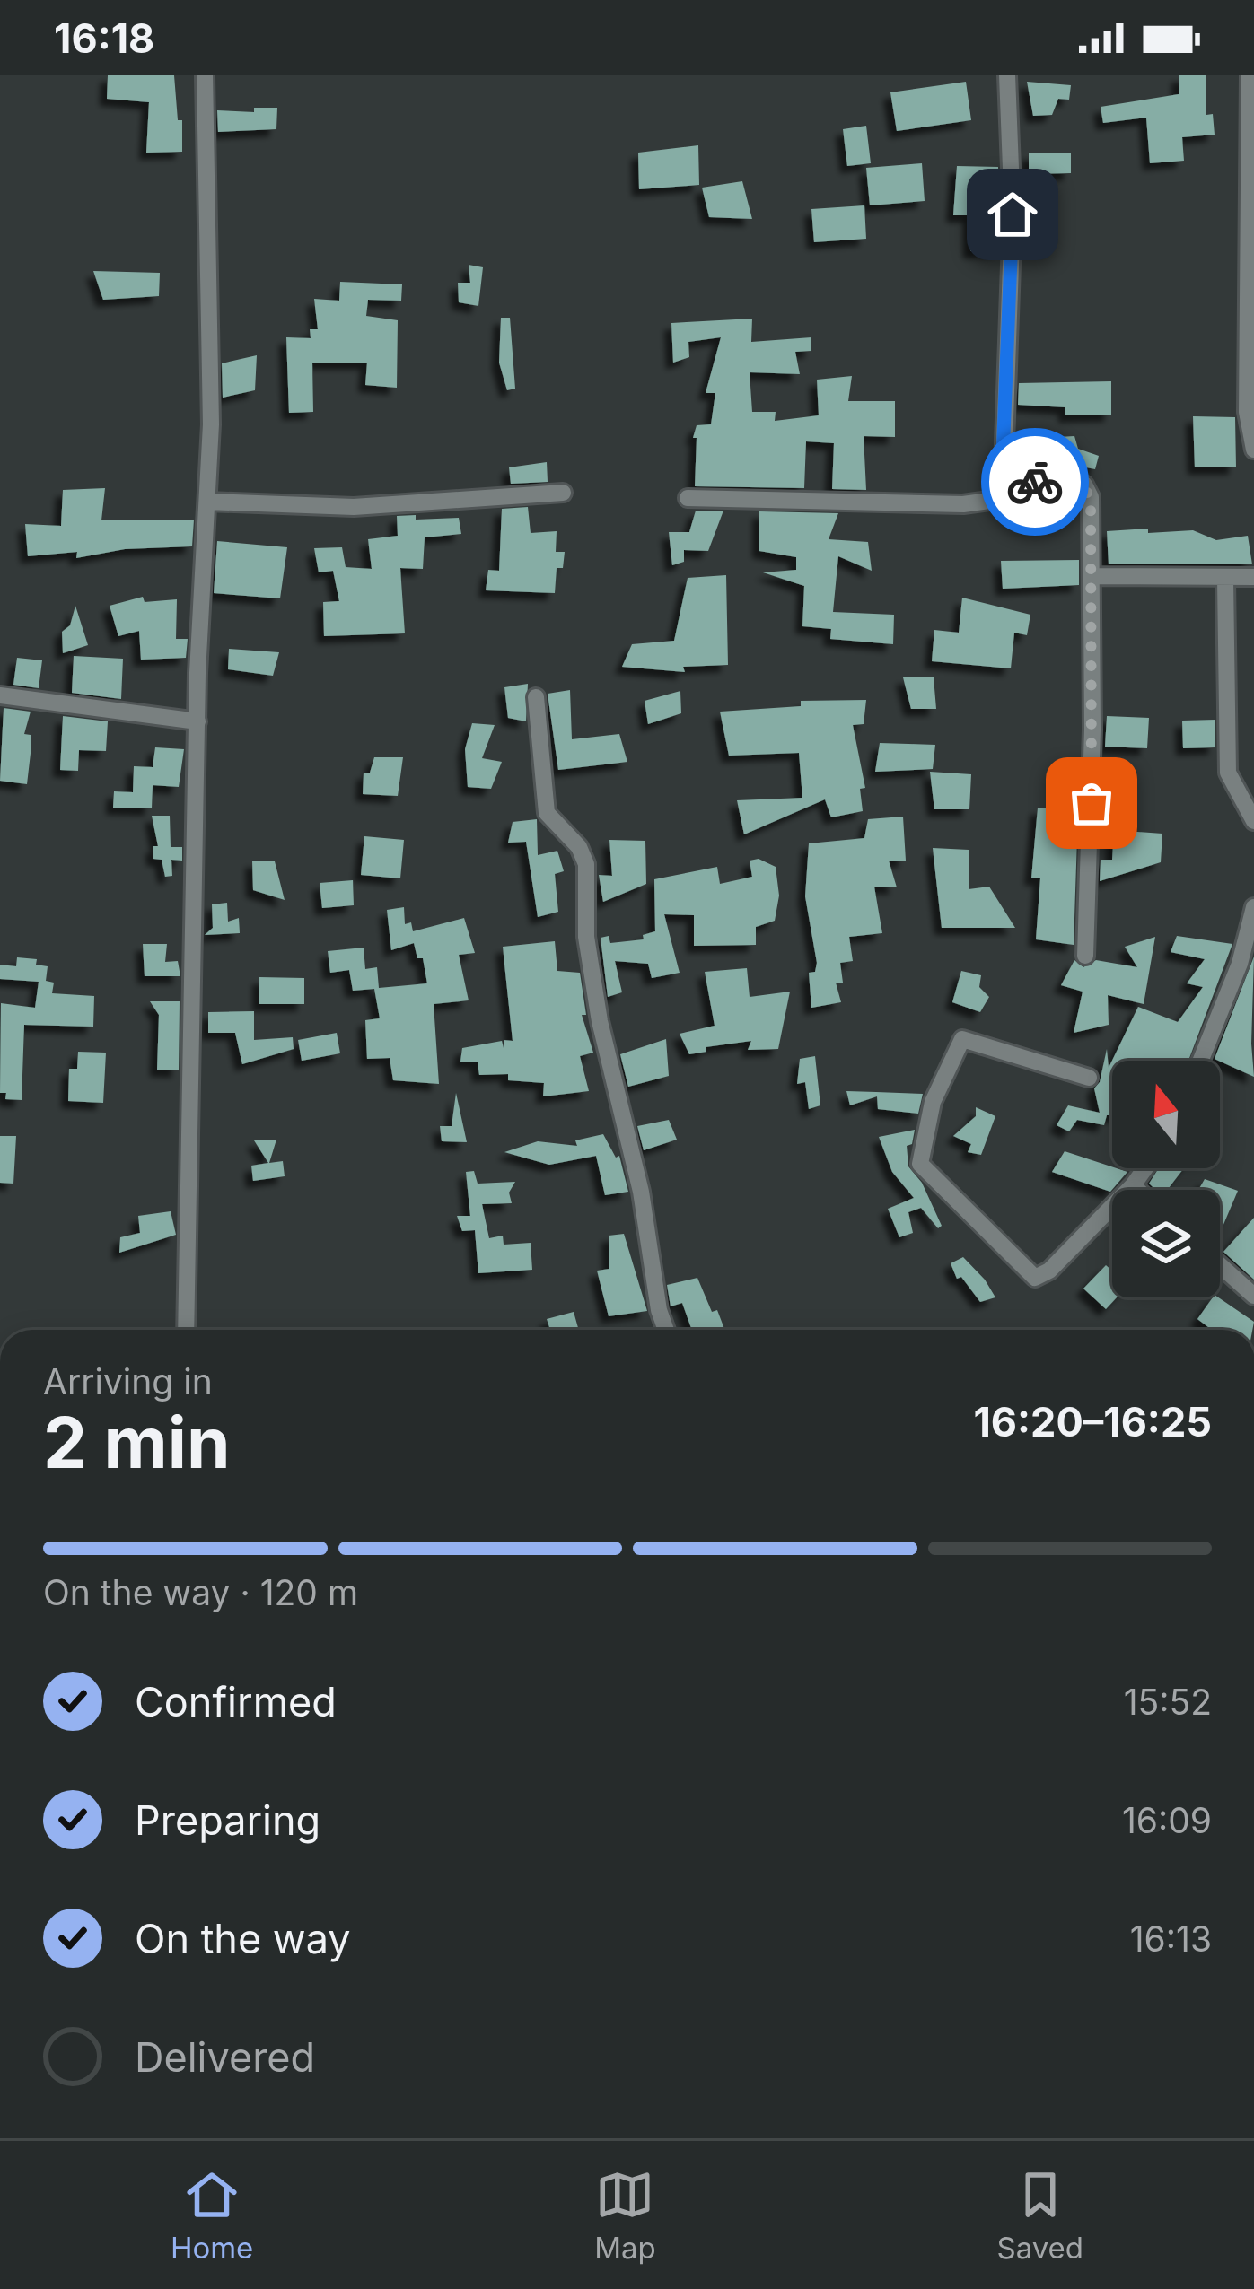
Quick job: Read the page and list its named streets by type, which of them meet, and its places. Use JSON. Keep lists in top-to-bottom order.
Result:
{
  "north": "top",
  "page": {
    "status": "16:18",
    "heading": ["2 min", "Arriving in", "16:20–16:25"],
    "bar": "On the way · 120 m",
    "list": [
      ["Confirmed", "15:52"],
      ["Preparing", "16:09"],
      ["On the way", "16:13"],
      "Delivered"
    ],
    "tabs": ["Home", "Map", "Saved"]
  }
}
